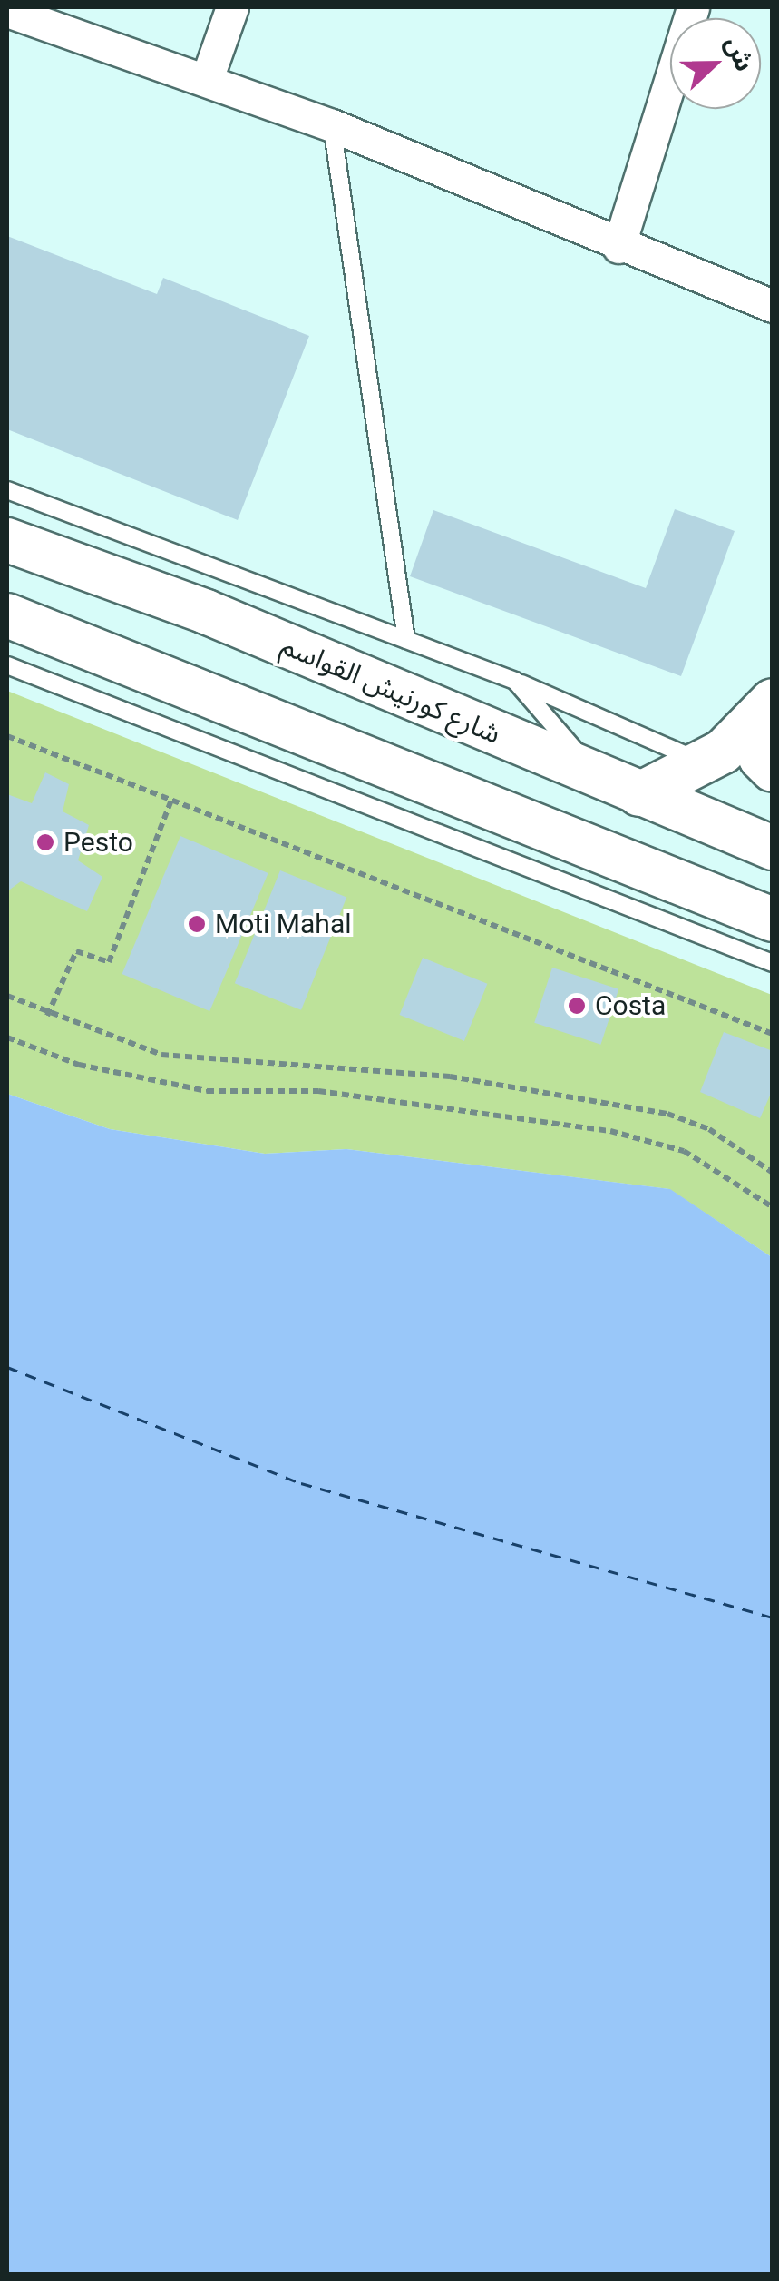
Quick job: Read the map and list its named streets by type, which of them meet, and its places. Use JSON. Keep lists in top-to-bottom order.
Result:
{
  "streets": {
    "main road": ["شارع كورنيش القواسم"]
  },
  "places": ["Pesto", "Moti Mahal", "Costa"],
  "north": "right"
}
